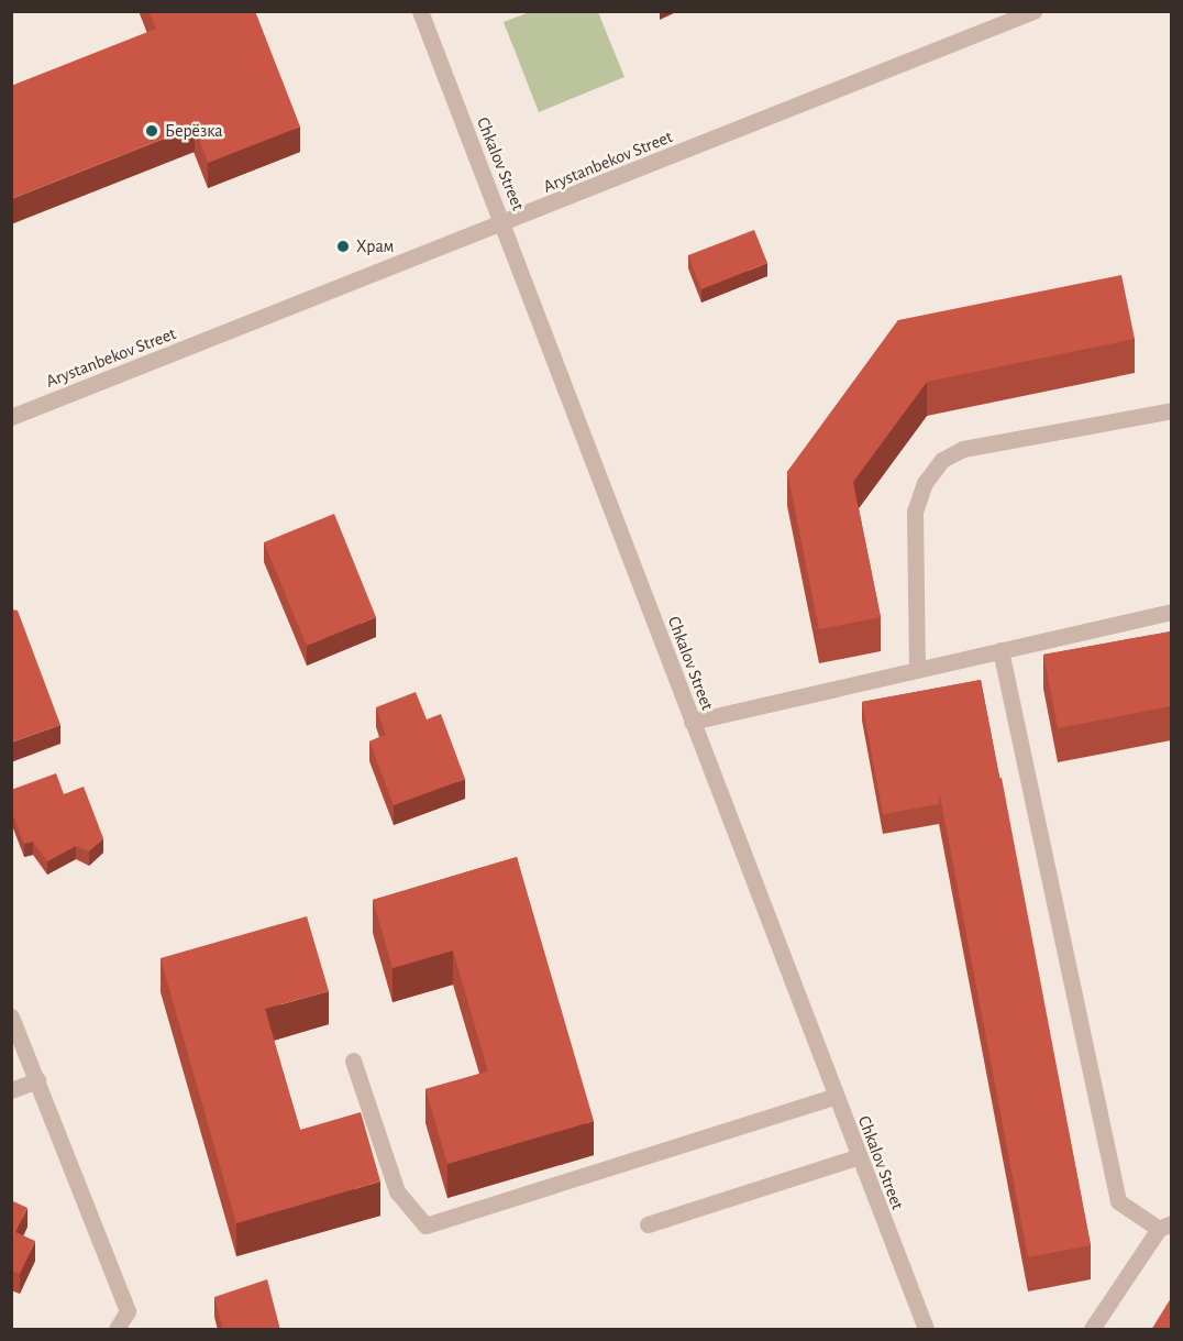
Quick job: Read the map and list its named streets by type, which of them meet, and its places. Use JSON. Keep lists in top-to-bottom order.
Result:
{
  "streets": {
    "street": ["Arystanbekov Street", "Chkalov Street"]
  },
  "crossings": [
    ["Arystanbekov Street", "Chkalov Street"]
  ],
  "places": ["Берёзка", "Храм"]
}
